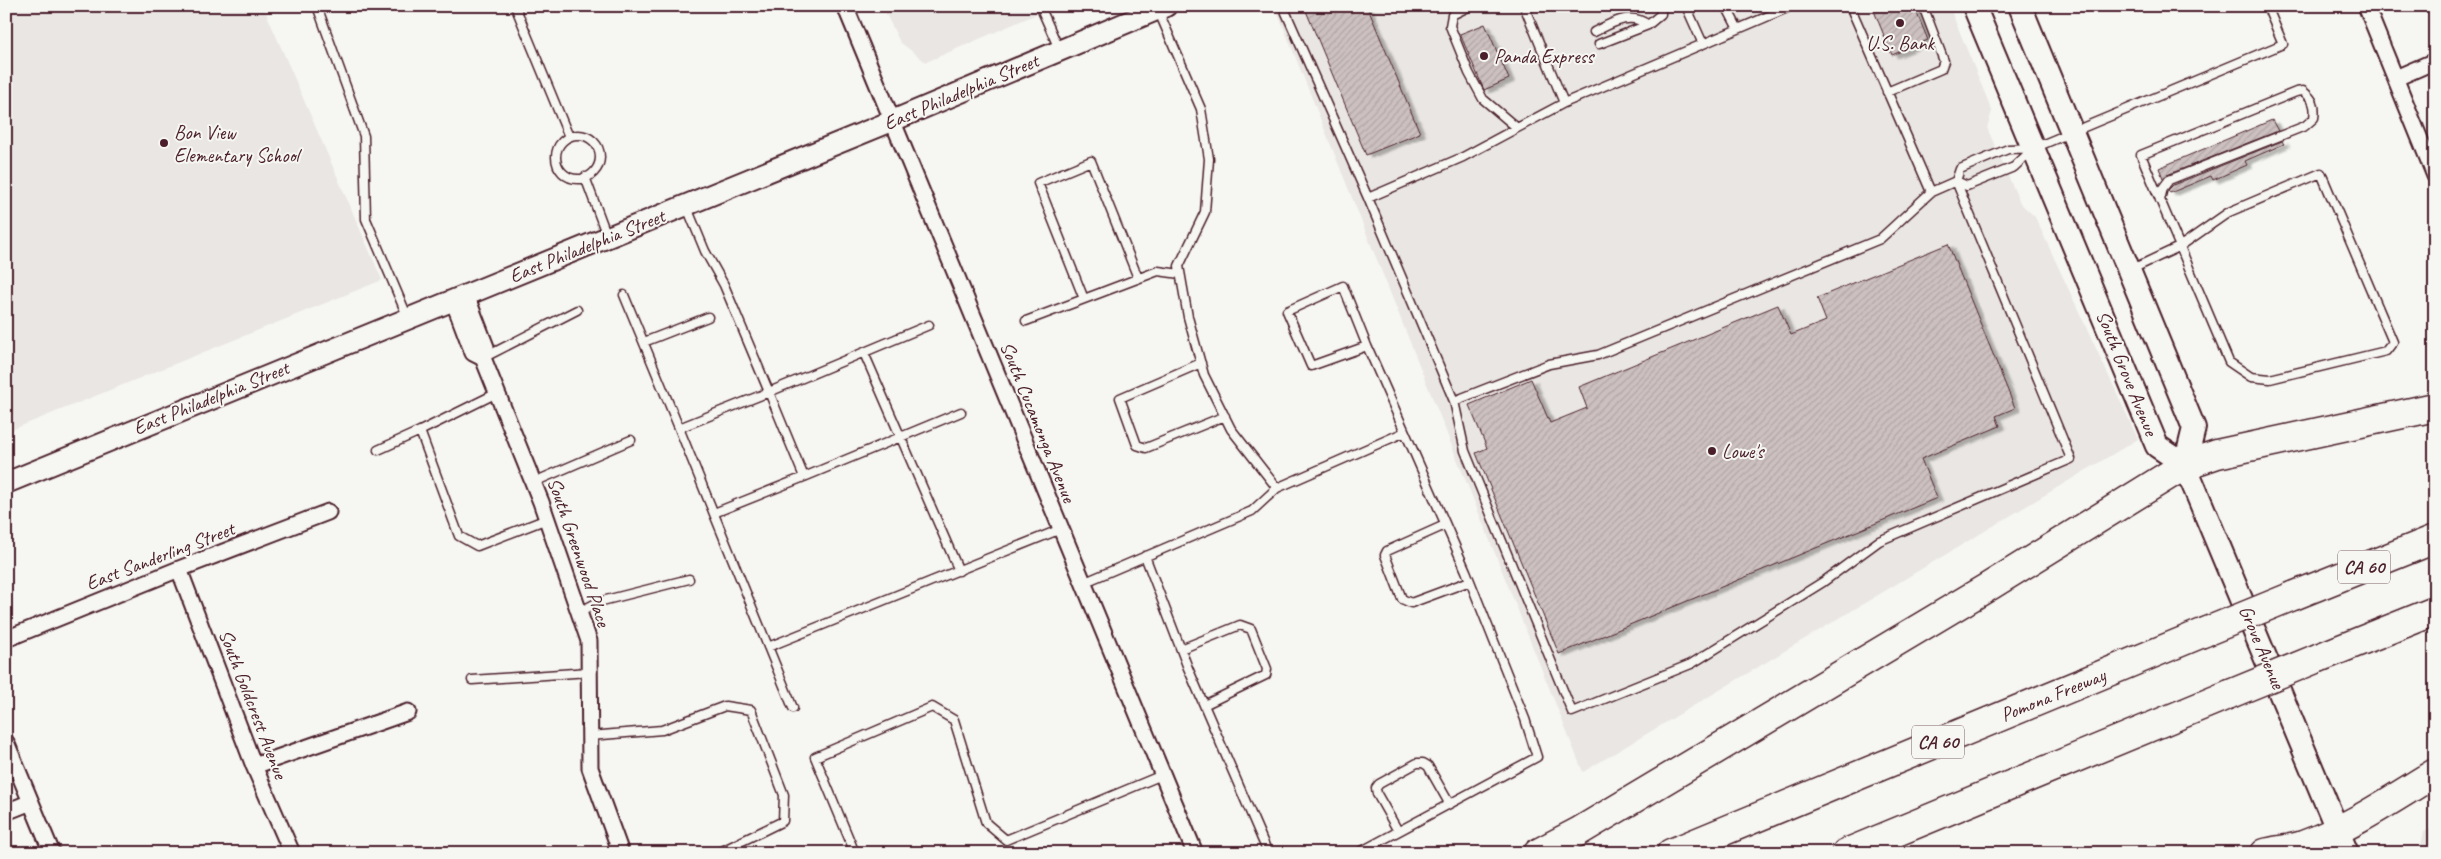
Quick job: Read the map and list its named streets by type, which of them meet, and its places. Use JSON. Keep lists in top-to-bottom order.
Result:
{
  "streets": {
    "highway": ["CA 60", "Pomona Freeway"],
    "main road": ["South Grove Avenue", "Grove Avenue"],
    "street": [
      "East Philadelphia Street",
      "South Cucamonga Avenue",
      "South Greenwood Place",
      "East Sanderling Street",
      "South Goldcrest Avenue"
    ]
  },
  "crossings": [
    ["East Philadelphia Street", "South Cucamonga Avenue"],
    ["East Philadelphia Street", "South Greenwood Place"],
    ["South Grove Avenue", "Grove Avenue"],
    ["East Sanderling Street", "South Goldcrest Avenue"]
  ],
  "places": [
    "U.S. Bank",
    "Panda Express",
    "Bon View Elementary School",
    "Lowe's"
  ]
}
